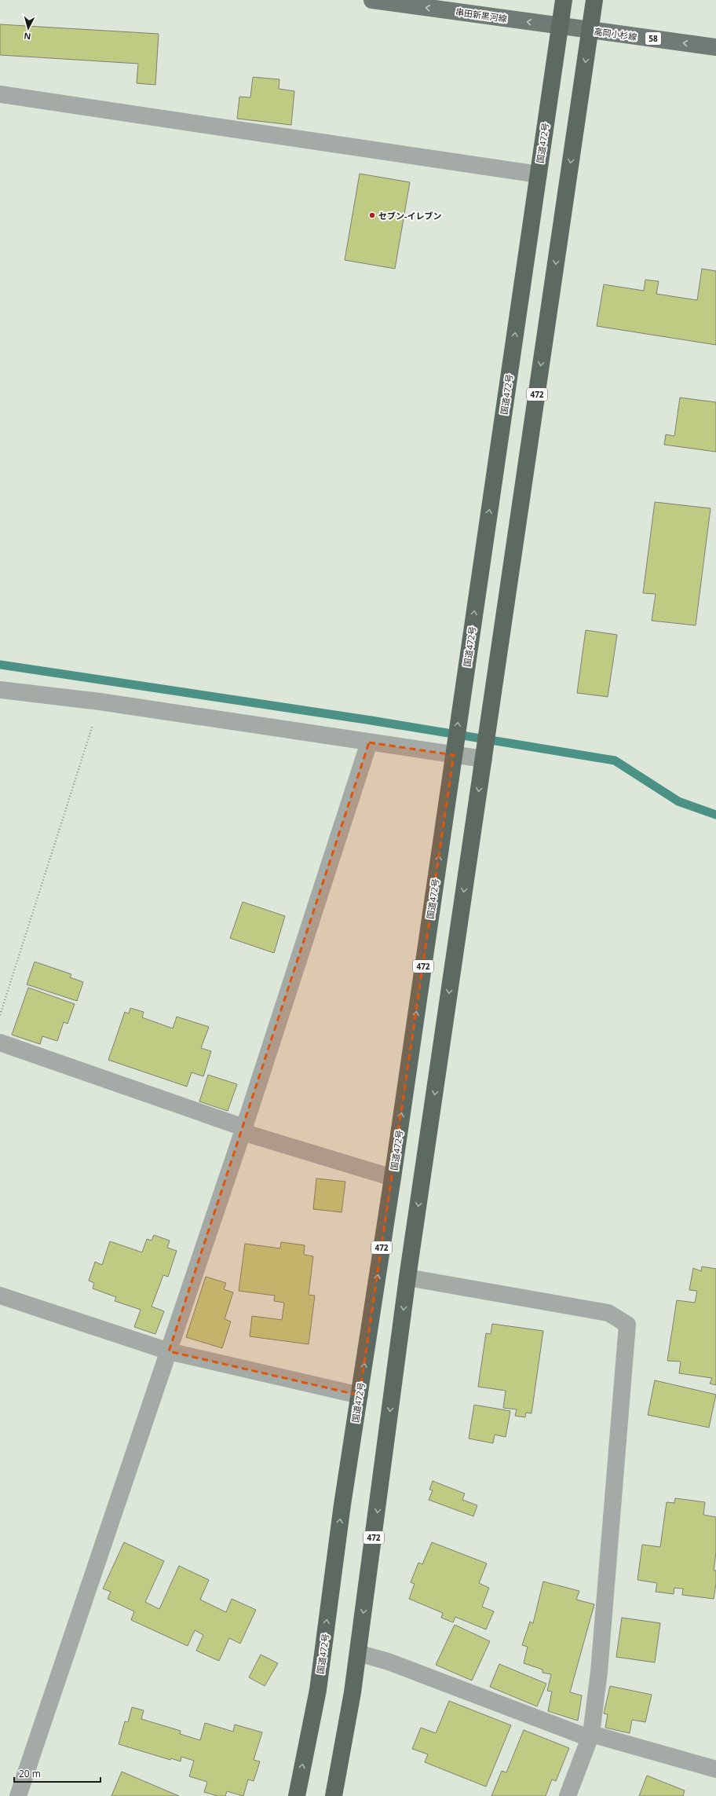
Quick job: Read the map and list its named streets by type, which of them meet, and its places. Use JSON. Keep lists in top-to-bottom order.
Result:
{
  "streets": {
    "highway": ["国道472号", "472"],
    "main road": ["串田新黒河線", "高岡小杉線", "58"]
  },
  "crossings": [
    ["串田新黒河線", "高岡小杉線"],
    ["串田新黒河線", "国道472号"],
    ["串田新黒河線", "472"],
    ["高岡小杉線", "472"]
  ],
  "one_way": ["串田新黒河線", "高岡小杉線"],
  "places": ["セブン-イレブン"],
  "scale_bar": "20 m",
  "north": "bottom"
}
